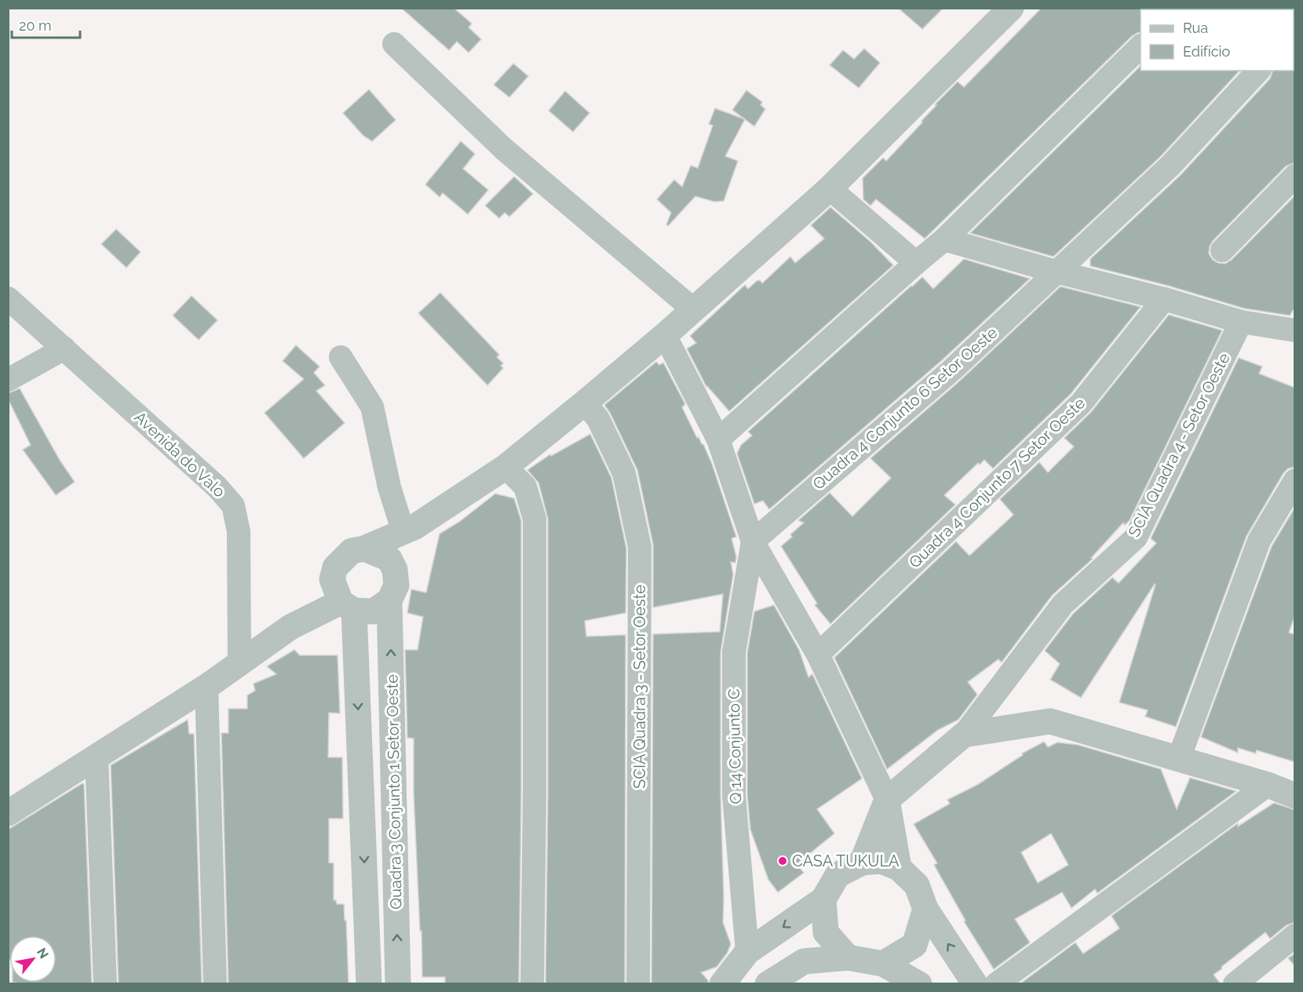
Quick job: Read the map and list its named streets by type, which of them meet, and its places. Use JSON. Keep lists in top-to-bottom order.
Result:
{
  "streets": {
    "street": [
      "Quadra 4 Conjunto 6 Setor Oeste",
      "SCIA Quadra 4 - Setor Oeste",
      "Avenida do Valo",
      "Quadra 4 Conjunto 7 Setor Oeste",
      "SCIA Quadra 3 - Setor Oeste",
      "Q 14 Conjunto C",
      "Quadra 3 Conjunto 1 Setor Oeste"
    ]
  },
  "crossings": [
    ["Quadra 4 Conjunto 6 Setor Oeste", "Q 14 Conjunto C"]
  ],
  "places": ["CASA TUKULA"],
  "legend": ["Rua", "Edifício"],
  "scale_bar": "20 m",
  "north": "top right"
}
